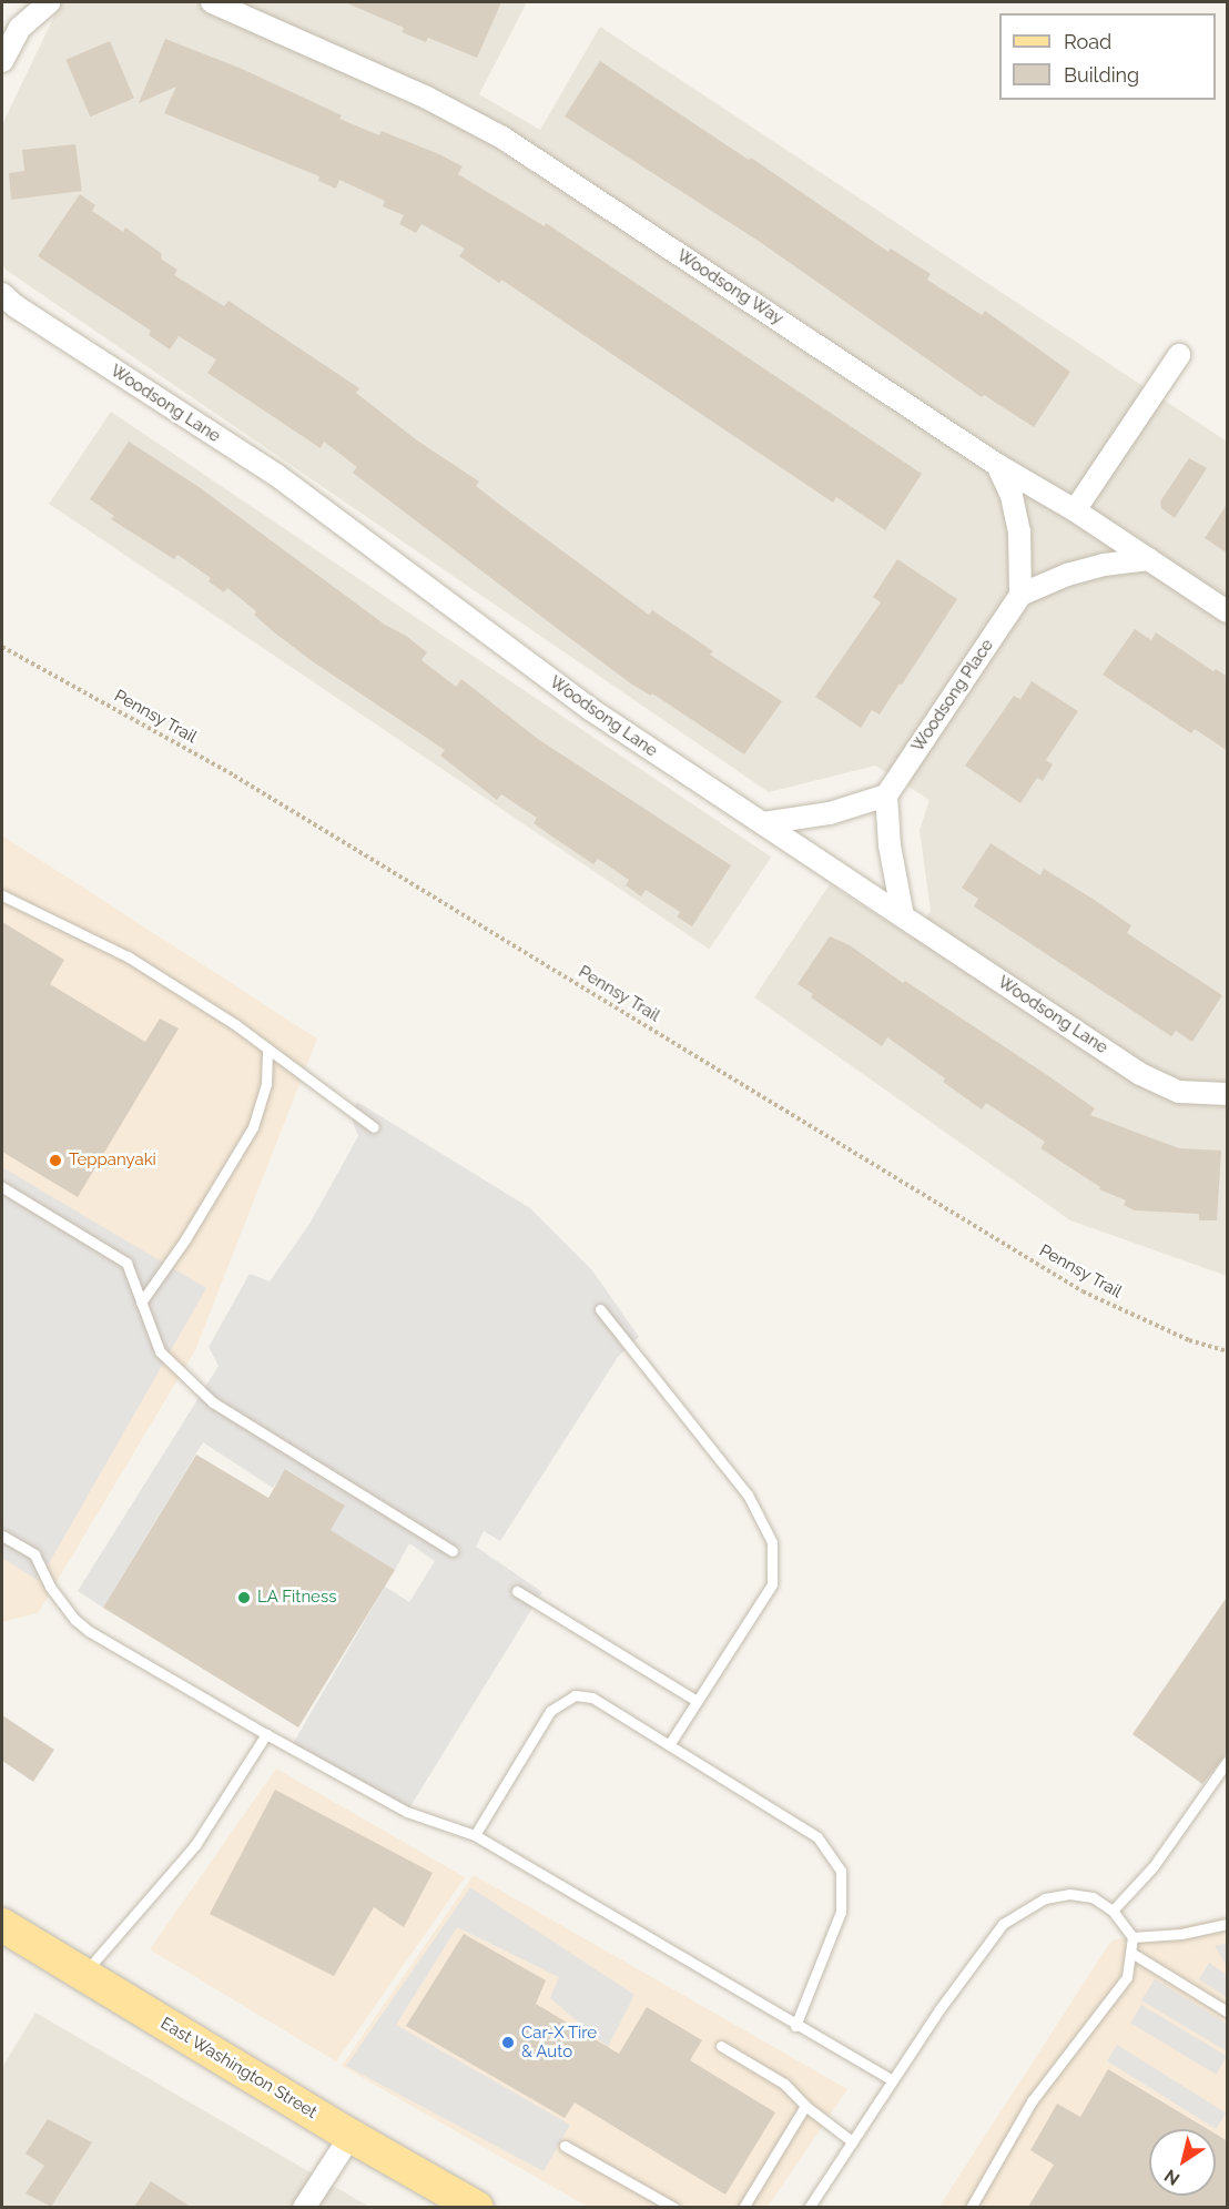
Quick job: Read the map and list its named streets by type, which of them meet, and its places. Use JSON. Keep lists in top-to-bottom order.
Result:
{
  "streets": {
    "main road": ["East Washington Street"],
    "street": ["Woodsong Way", "Woodsong Lane", "Woodsong Place"],
    "path": ["Pennsy Trail"]
  },
  "places": ["Teppanyaki", "LA Fitness", "Car-X Tire & Auto"],
  "legend": ["Road", "Building"],
  "north": "bottom left"
}
